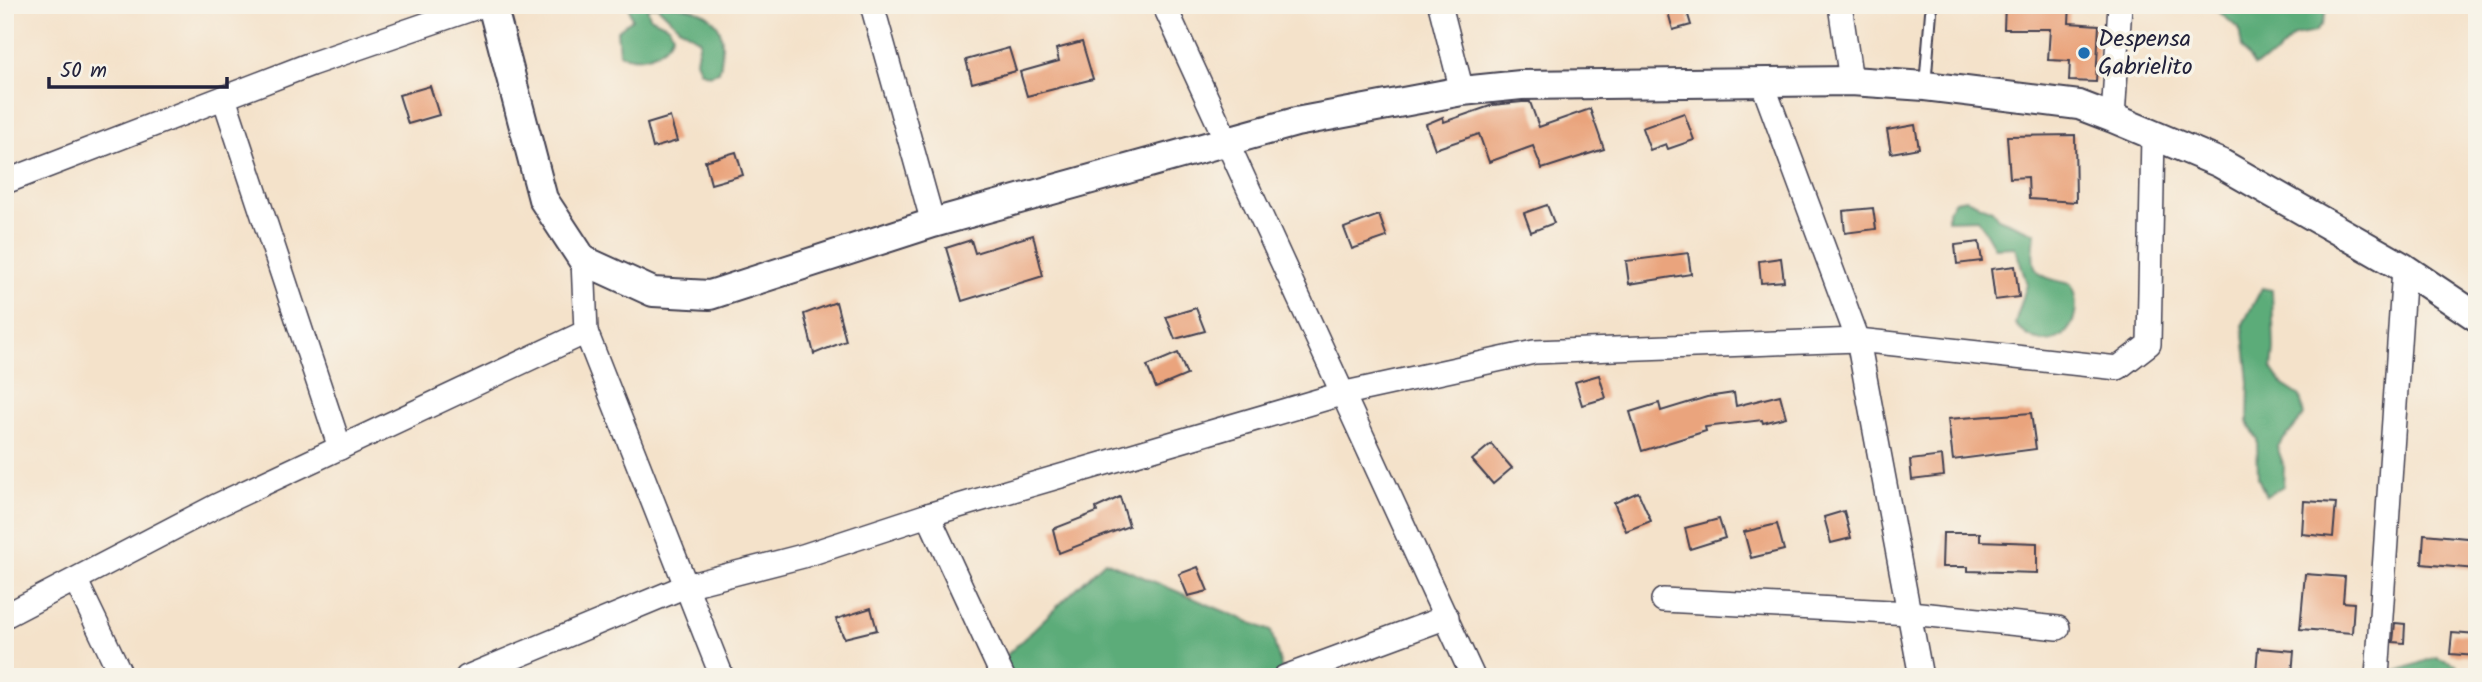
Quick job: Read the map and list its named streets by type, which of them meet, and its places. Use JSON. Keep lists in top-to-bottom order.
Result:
{
  "places": ["Despensa Gabrielito"],
  "scale_bar": "50 m"
}
